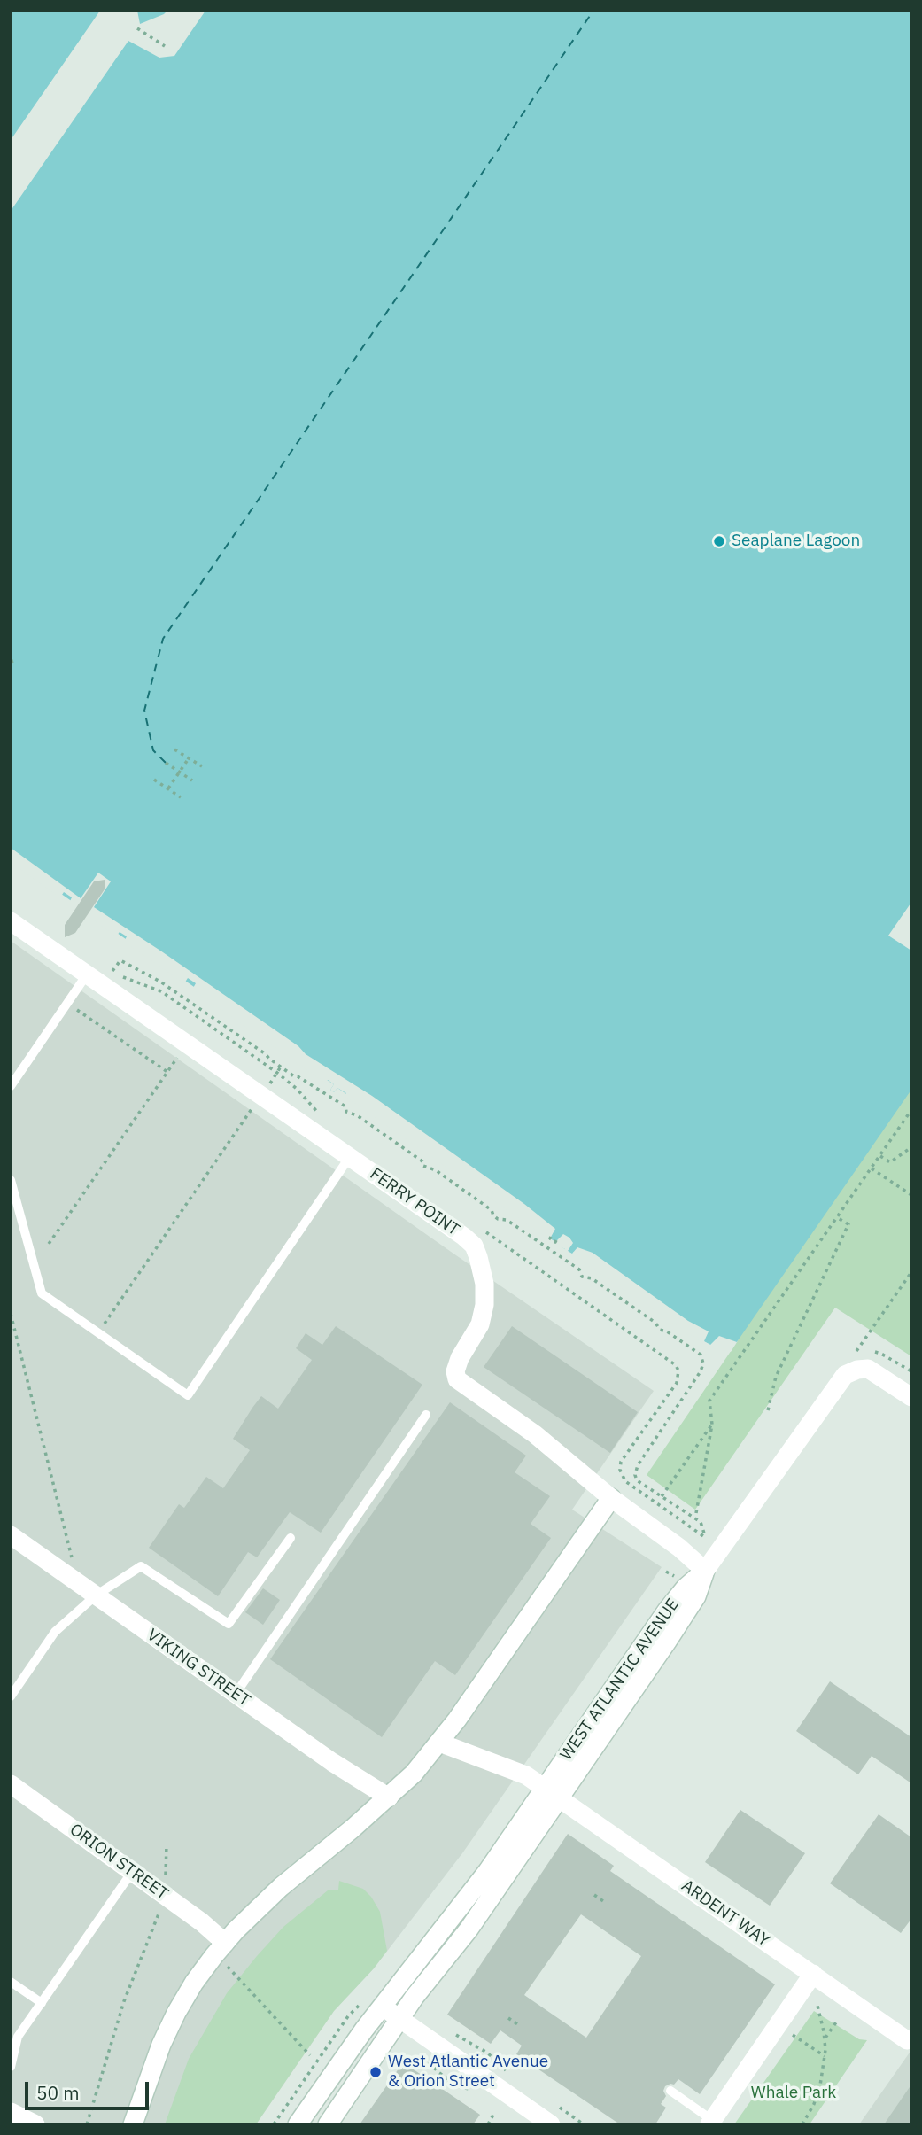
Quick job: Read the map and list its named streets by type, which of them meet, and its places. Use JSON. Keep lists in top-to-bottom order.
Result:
{
  "streets": {
    "street": [
      "FERRY POINT",
      "VIKING STREET",
      "WEST ATLANTIC AVENUE",
      "ORION STREET",
      "ARDENT WAY"
    ]
  },
  "crossings": [
    ["FERRY POINT", "WEST ATLANTIC AVENUE"],
    ["WEST ATLANTIC AVENUE", "ARDENT WAY"]
  ],
  "parks": ["Whale Park"],
  "places": ["Seaplane Lagoon", "West Atlantic Avenue & Orion Street"],
  "scale_bar": "50 m"
}
